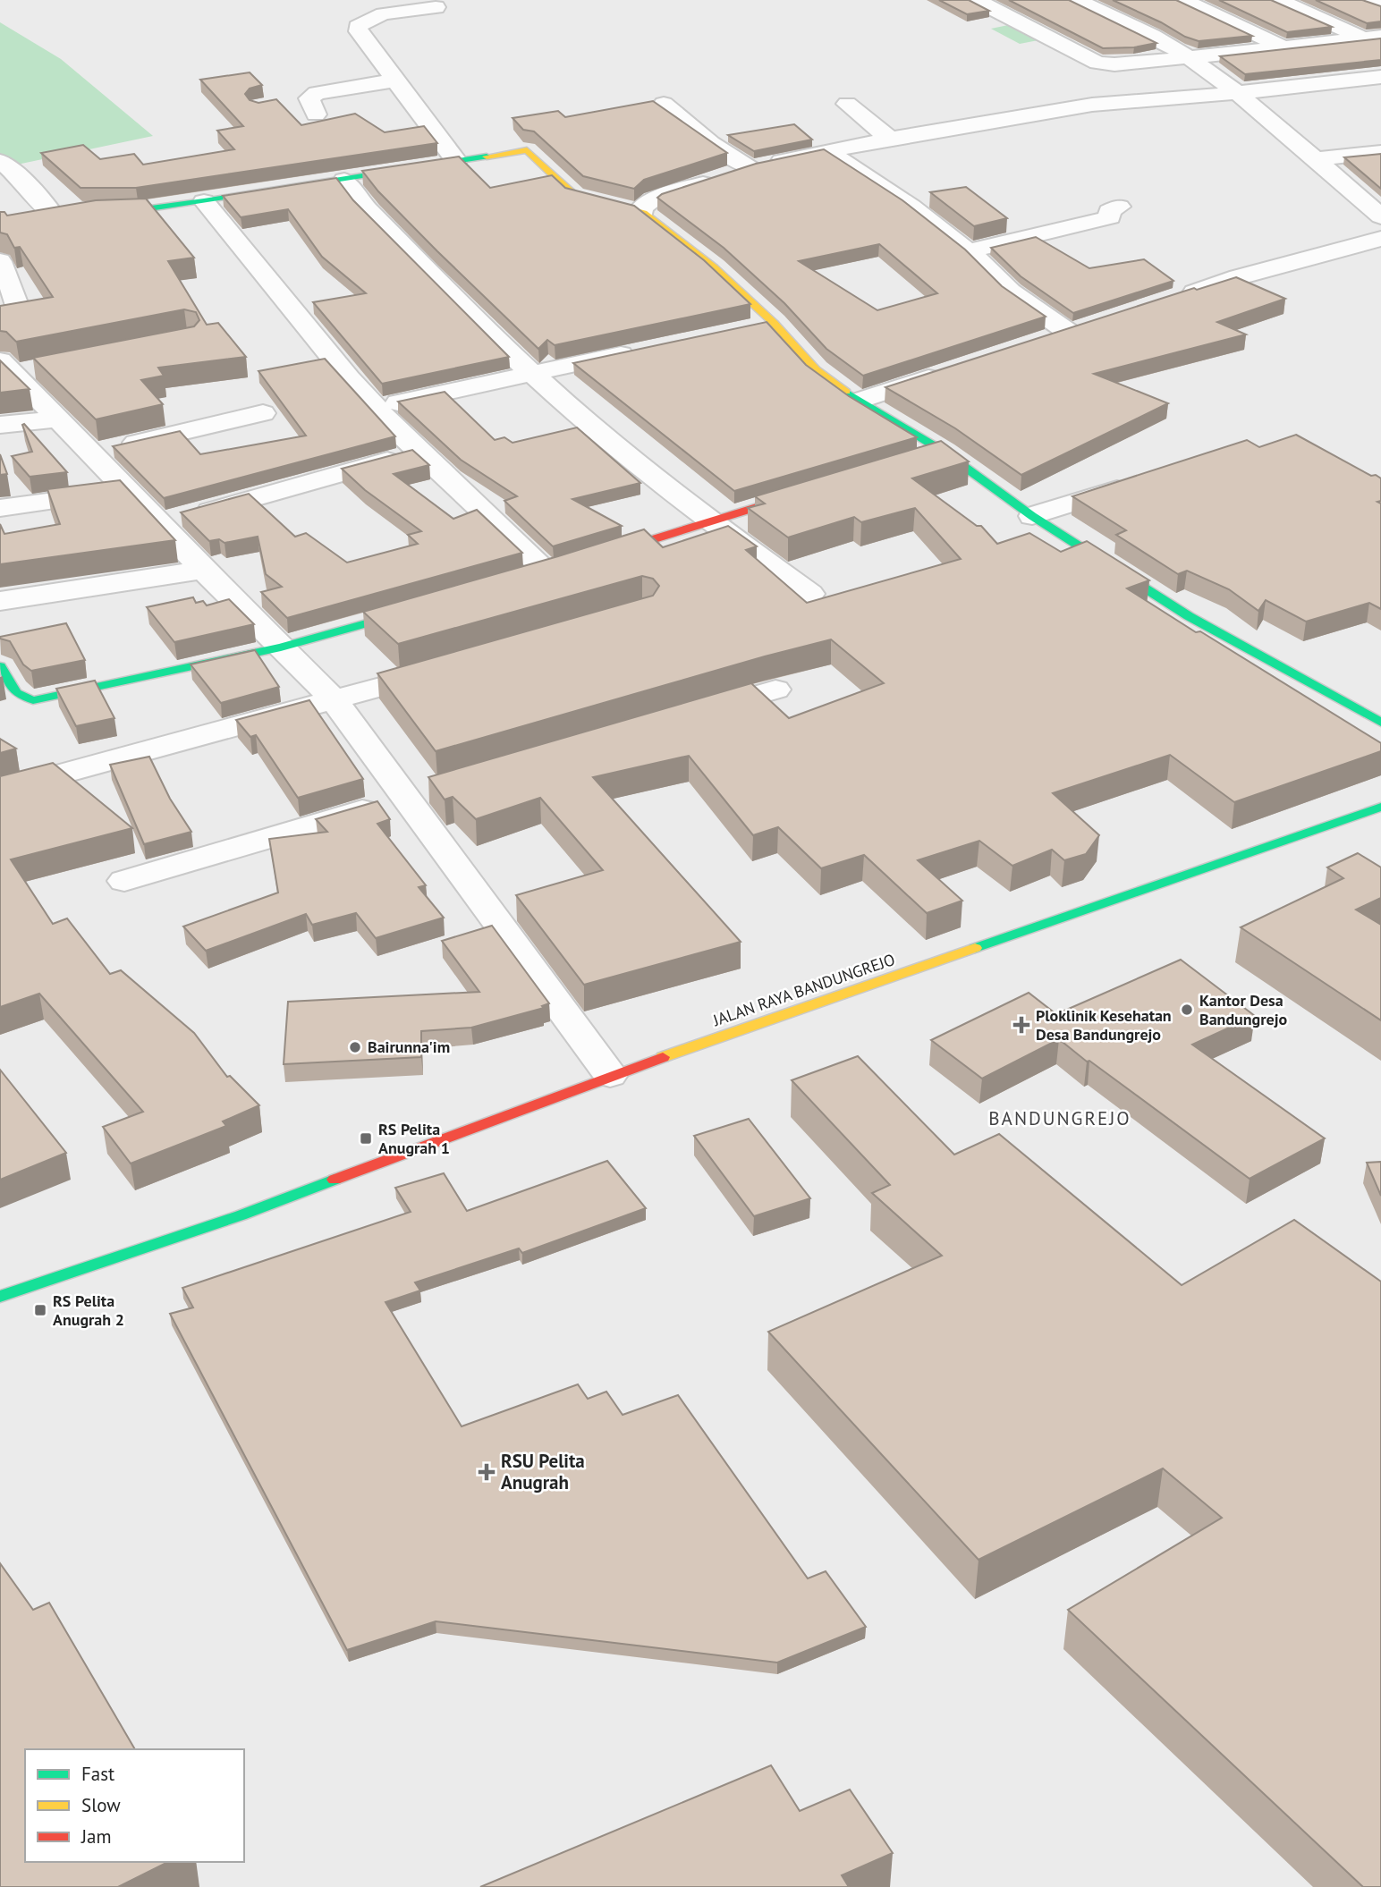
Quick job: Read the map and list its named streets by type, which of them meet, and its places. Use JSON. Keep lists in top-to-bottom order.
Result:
{
  "streets": {
    "street": ["JALAN RAYA BANDUNGREJO"]
  },
  "districts": ["BANDUNGREJO"],
  "places": {
    "other": ["Kantor Desa Bandungrejo", "Bairunna'im"],
    "health": ["Ploklinik Kesehatan Desa Bandungrejo", "RSU Pelita Anugrah"],
    "transit": ["RS Pelita Anugrah 1", "RS Pelita Anugrah 2"]
  },
  "legend": ["Fast", "Slow", "Jam"]
}
